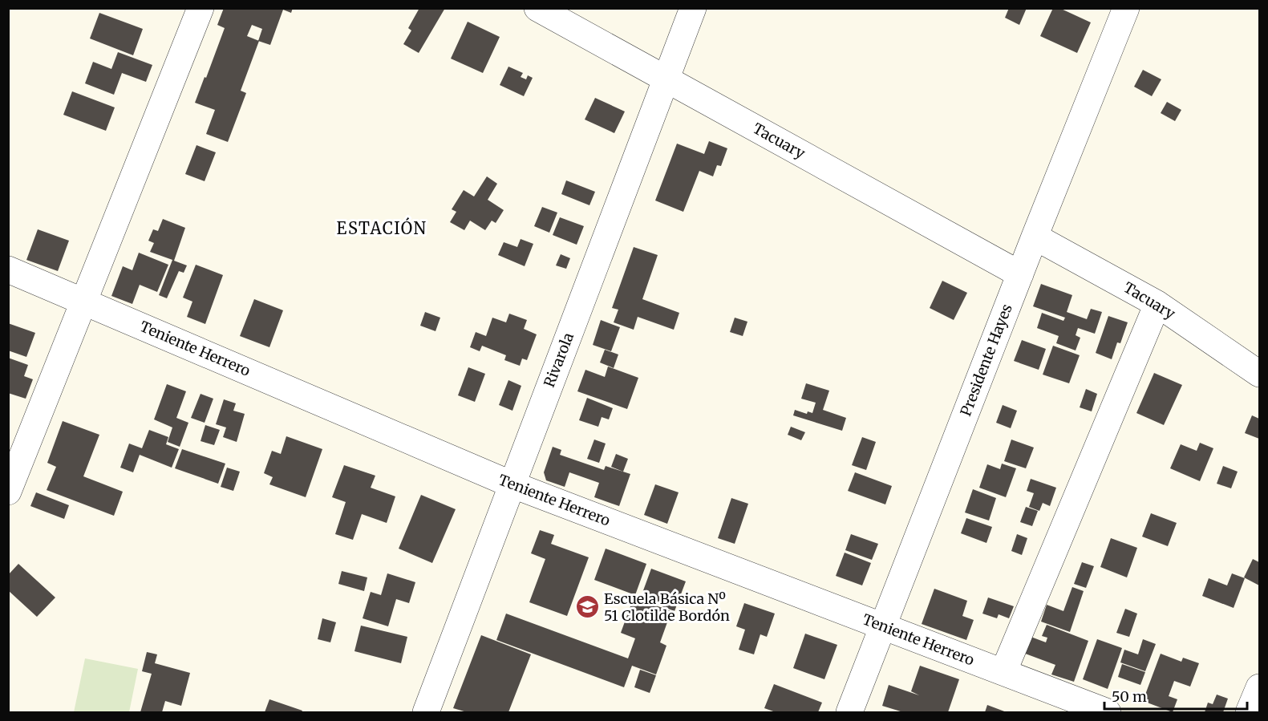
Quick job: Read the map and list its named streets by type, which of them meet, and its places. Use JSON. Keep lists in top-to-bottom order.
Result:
{
  "streets": {
    "street": [
      "Tacuary",
      "Teniente Herrero",
      "Rivarola",
      "Presidente Hayes"
    ]
  },
  "crossings": [
    ["Tacuary", "Rivarola"],
    ["Tacuary", "Presidente Hayes"],
    ["Teniente Herrero", "Rivarola"],
    ["Teniente Herrero", "Presidente Hayes"]
  ],
  "districts": ["ESTACIÓN"],
  "places": {
    "school or university": ["Escuela Básica Nº 51 Clotilde Bordón"]
  },
  "scale_bar": "50 m"
}
